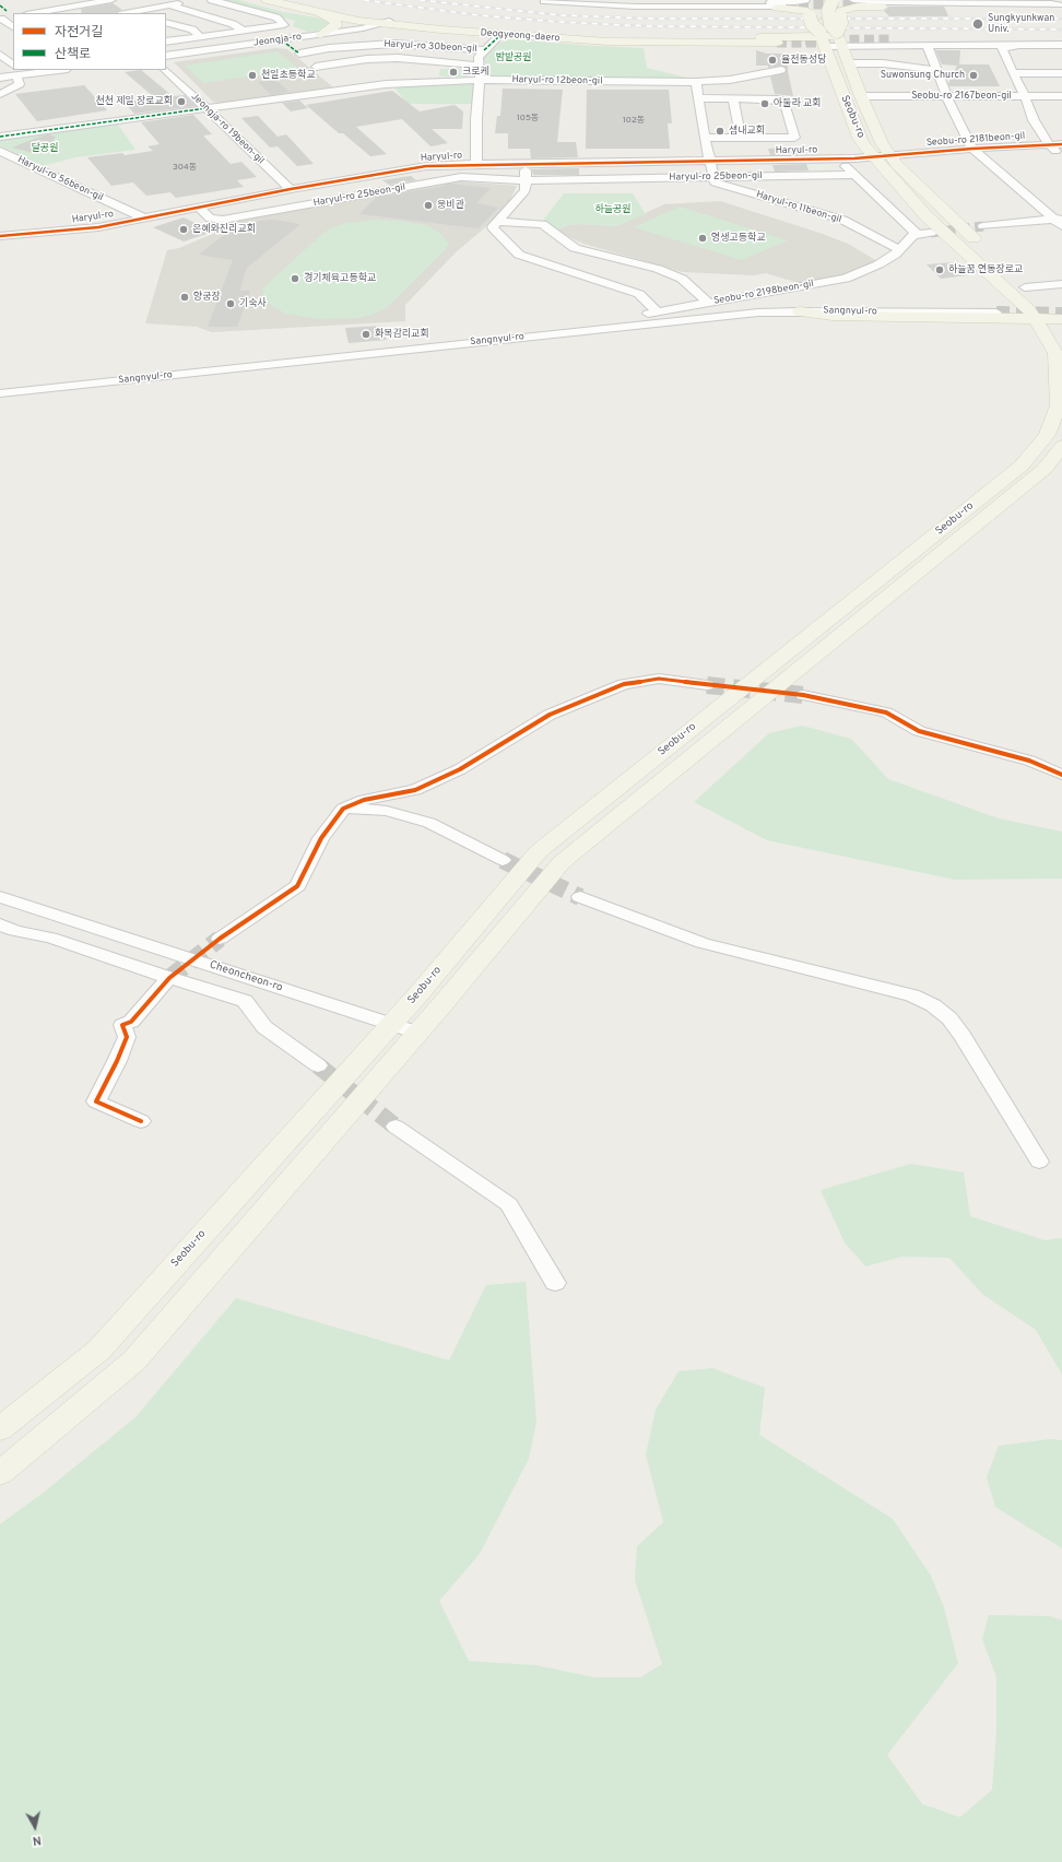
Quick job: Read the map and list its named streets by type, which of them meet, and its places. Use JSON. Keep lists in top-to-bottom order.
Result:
{
  "streets": {
    "main road": ["Deogyeong-daero", "Seobu-ro"],
    "street": [
      "Jeongja-ro",
      "Haryul-ro 30beon-gil",
      "Haryul-ro 12beon-gil",
      "Seobu-ro 2167beon-gil",
      "Jeongja-ro 19beon-gil",
      "Seobu-ro 2181beon-gil",
      "Haryul-ro",
      "Haryul-ro 25beon-gil",
      "Haryul-ro 56beon-gil",
      "Haryul-ro 11beon-gil",
      "Seobu-ro 2198beon-gil",
      "Sangnyul-ro",
      "Cheoncheon-ro"
    ]
  },
  "crossings": [
    ["Deogyeong-daero", "Jeongja-ro"],
    ["Haryul-ro 30beon-gil", "Haryul-ro 12beon-gil"],
    ["Haryul-ro 30beon-gil", "Haryul-ro"],
    ["Haryul-ro 12beon-gil", "Jeongja-ro 19beon-gil"],
    ["Seobu-ro 2167beon-gil", "Seobu-ro"],
    ["Seobu-ro", "Seobu-ro 2181beon-gil"],
    ["Seobu-ro", "Haryul-ro"],
    ["Seobu-ro", "Cheoncheon-ro"],
    ["Jeongja-ro 19beon-gil", "Haryul-ro"],
    ["Seobu-ro 2181beon-gil", "Haryul-ro"],
    ["Haryul-ro", "Haryul-ro 25beon-gil"],
    ["Haryul-ro", "Haryul-ro 56beon-gil"],
    ["Haryul-ro 25beon-gil", "Haryul-ro 11beon-gil"],
    ["Haryul-ro 11beon-gil", "Seobu-ro 2198beon-gil"],
    ["Seobu-ro 2198beon-gil", "Sangnyul-ro"]
  ],
  "parks": ["밤밭공원", "달공원", "하늘공원"],
  "places": [
    "Sungkyunkwan Univ.",
    "율전동성당",
    "크로케",
    "천일초등학교",
    "Suwonsung Church",
    "천천 제일 장로교회",
    "아둘라 교회",
    "샘내교회",
    "웅비관",
    "은혜와진리교회",
    "영생고등학교",
    "하늘꿈 연동장로교",
    "경기체육고등학교",
    "양궁장",
    "기숙사",
    "화목감리교회"
  ],
  "house_numbers": ["105동", "102동", "304동"],
  "legend": ["자전거길", "산책로"],
  "north": "bottom"
}
